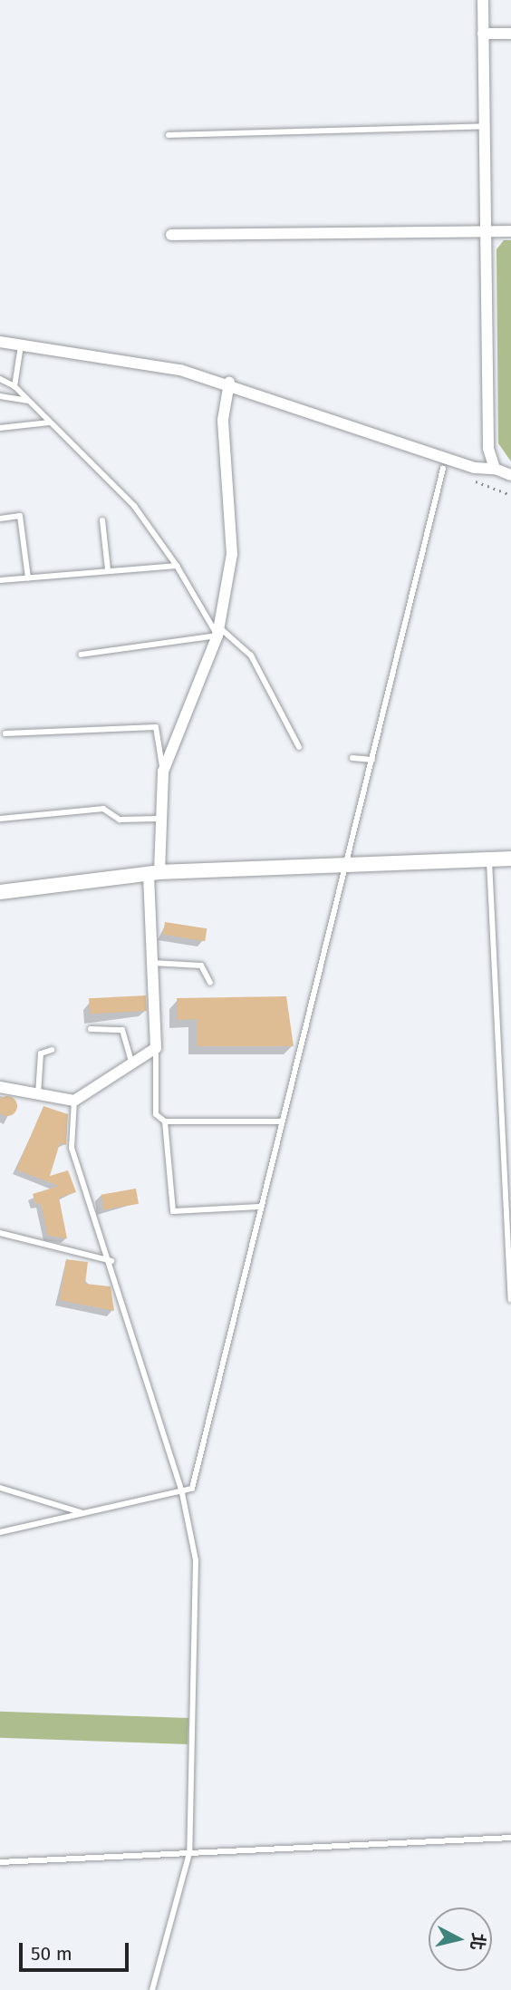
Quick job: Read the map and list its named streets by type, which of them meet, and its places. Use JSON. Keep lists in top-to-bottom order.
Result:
{
  "scale_bar": "50 m",
  "north": "right"
}
